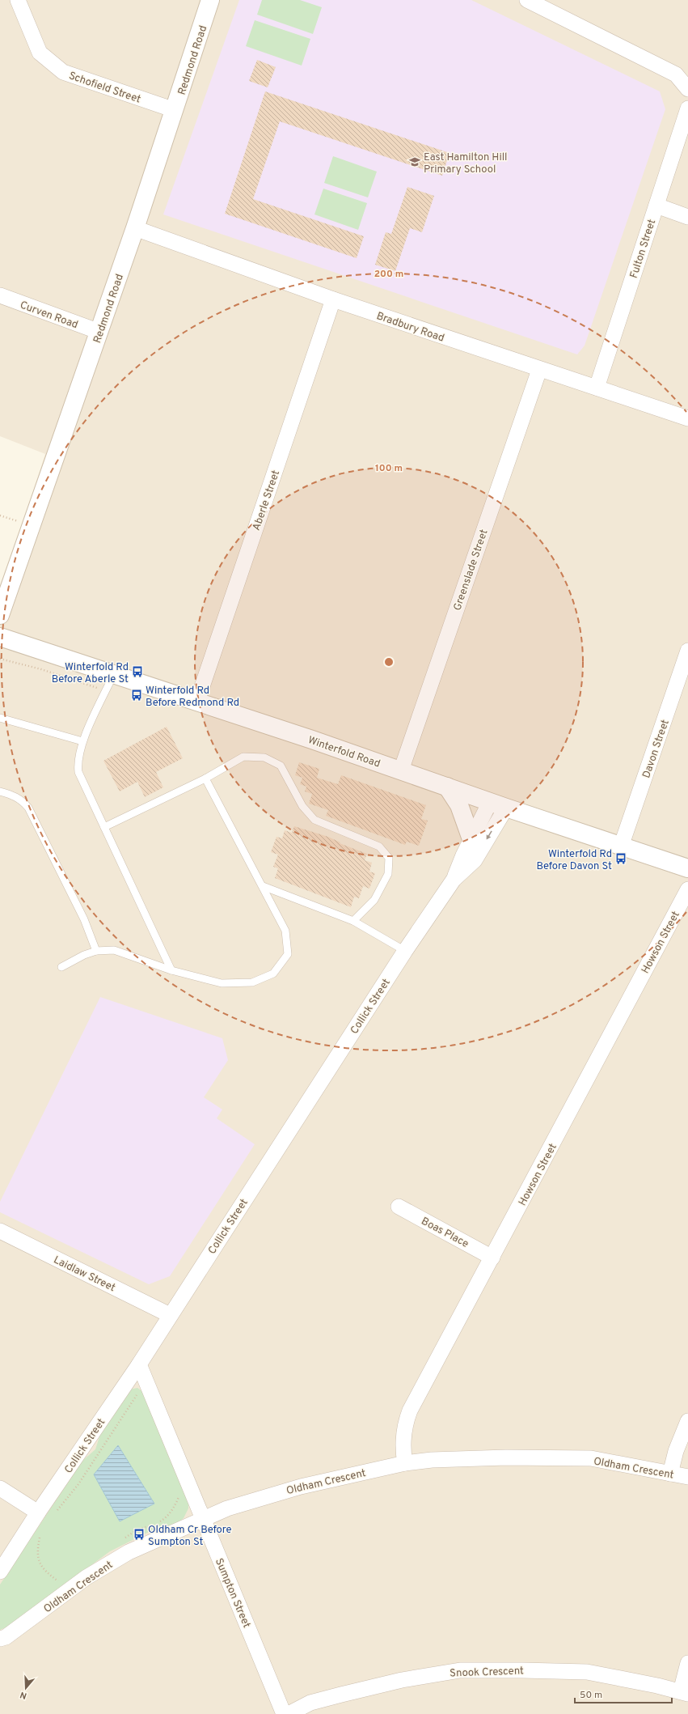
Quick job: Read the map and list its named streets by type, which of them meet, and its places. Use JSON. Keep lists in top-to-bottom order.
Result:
{
  "streets": {
    "main road": ["Redmond Road", "Winterfold Road"],
    "street": [
      "Schofield Street",
      "Fulton Street",
      "Curven Road",
      "Bradbury Road",
      "Aberle Street",
      "Greenslade Street",
      "Davon Street",
      "Howson Street",
      "Collick Street",
      "Boas Place",
      "Laidlaw Street",
      "Oldham Crescent",
      "Sumpton Street",
      "Snook Crescent"
    ]
  },
  "crossings": [
    ["Redmond Road", "Schofield Street"],
    ["Redmond Road", "Curven Road"],
    ["Redmond Road", "Bradbury Road"],
    ["Fulton Street", "Bradbury Road"],
    ["Bradbury Road", "Aberle Street"],
    ["Bradbury Road", "Greenslade Street"],
    ["Aberle Street", "Winterfold Road"],
    ["Greenslade Street", "Winterfold Road"],
    ["Davon Street", "Winterfold Road"],
    ["Winterfold Road", "Collick Street"],
    ["Howson Street", "Boas Place"],
    ["Howson Street", "Oldham Crescent"],
    ["Collick Street", "Laidlaw Street"],
    ["Collick Street", "Sumpton Street"],
    ["Oldham Crescent", "Sumpton Street"]
  ],
  "places": {
    "school or university": ["East Hamilton Hill Primary School"],
    "bus stop": [
      "Winterfold Rd Before Aberle St",
      "Winterfold Rd Before Redmond Rd",
      "Winterfold Rd Before Davon St",
      "Oldham Cr Before Sumpton St"
    ]
  },
  "scale_bar": "50 m",
  "north": "bottom",
  "rings": ["200 m", "100 m"]
}
